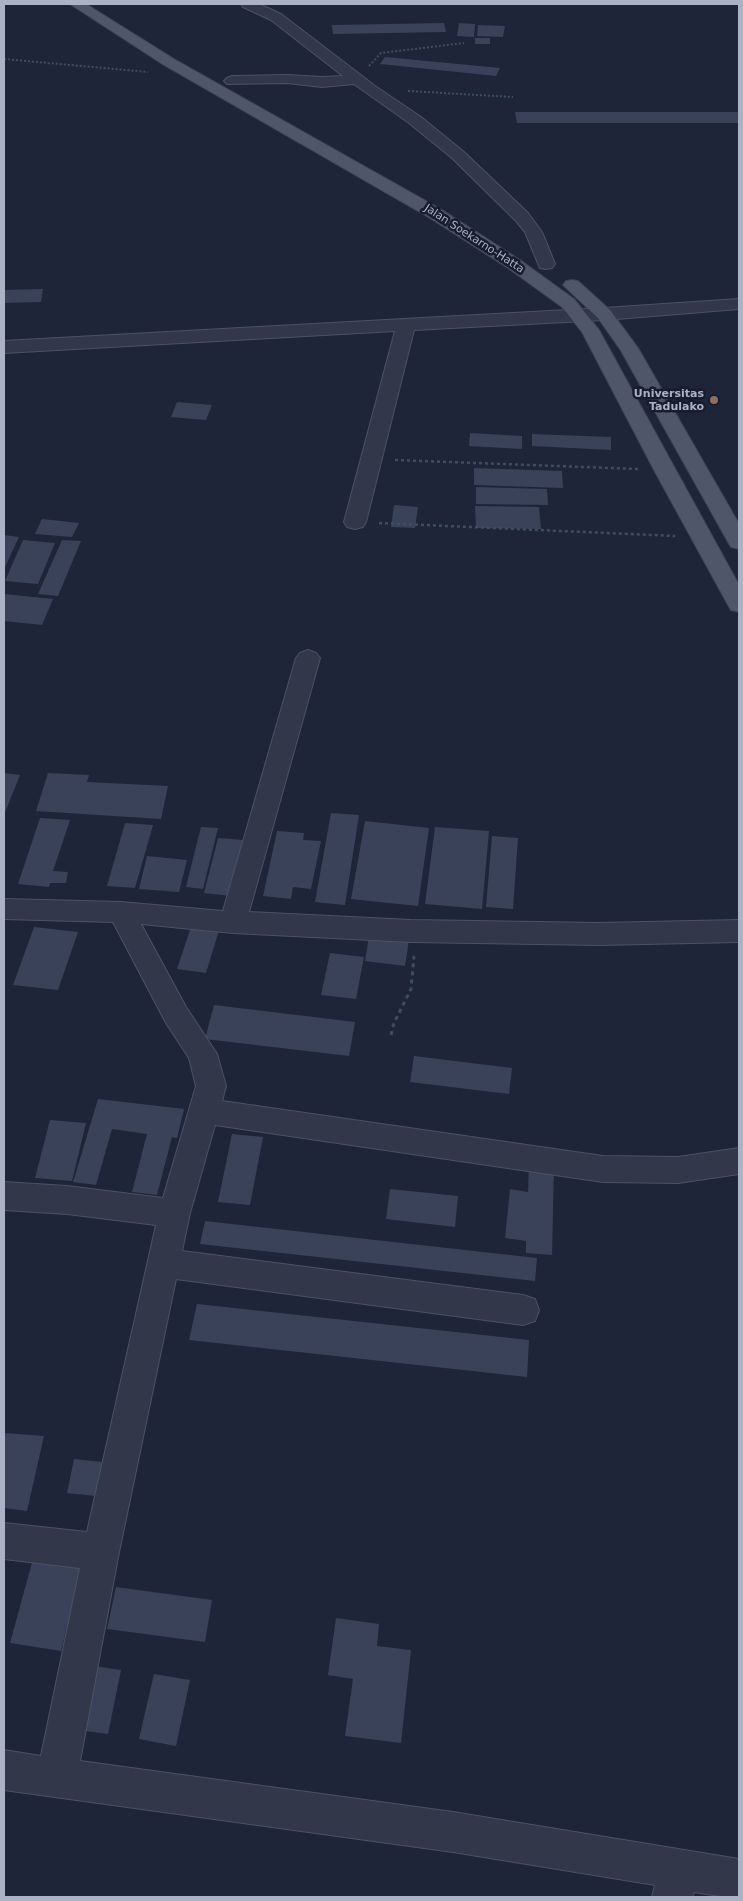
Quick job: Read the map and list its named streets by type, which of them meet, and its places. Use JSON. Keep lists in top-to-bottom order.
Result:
{
  "streets": {
    "main road": ["Jalan Soekarno-Hatta"]
  },
  "places": ["Universitas Tadulako"]
}
